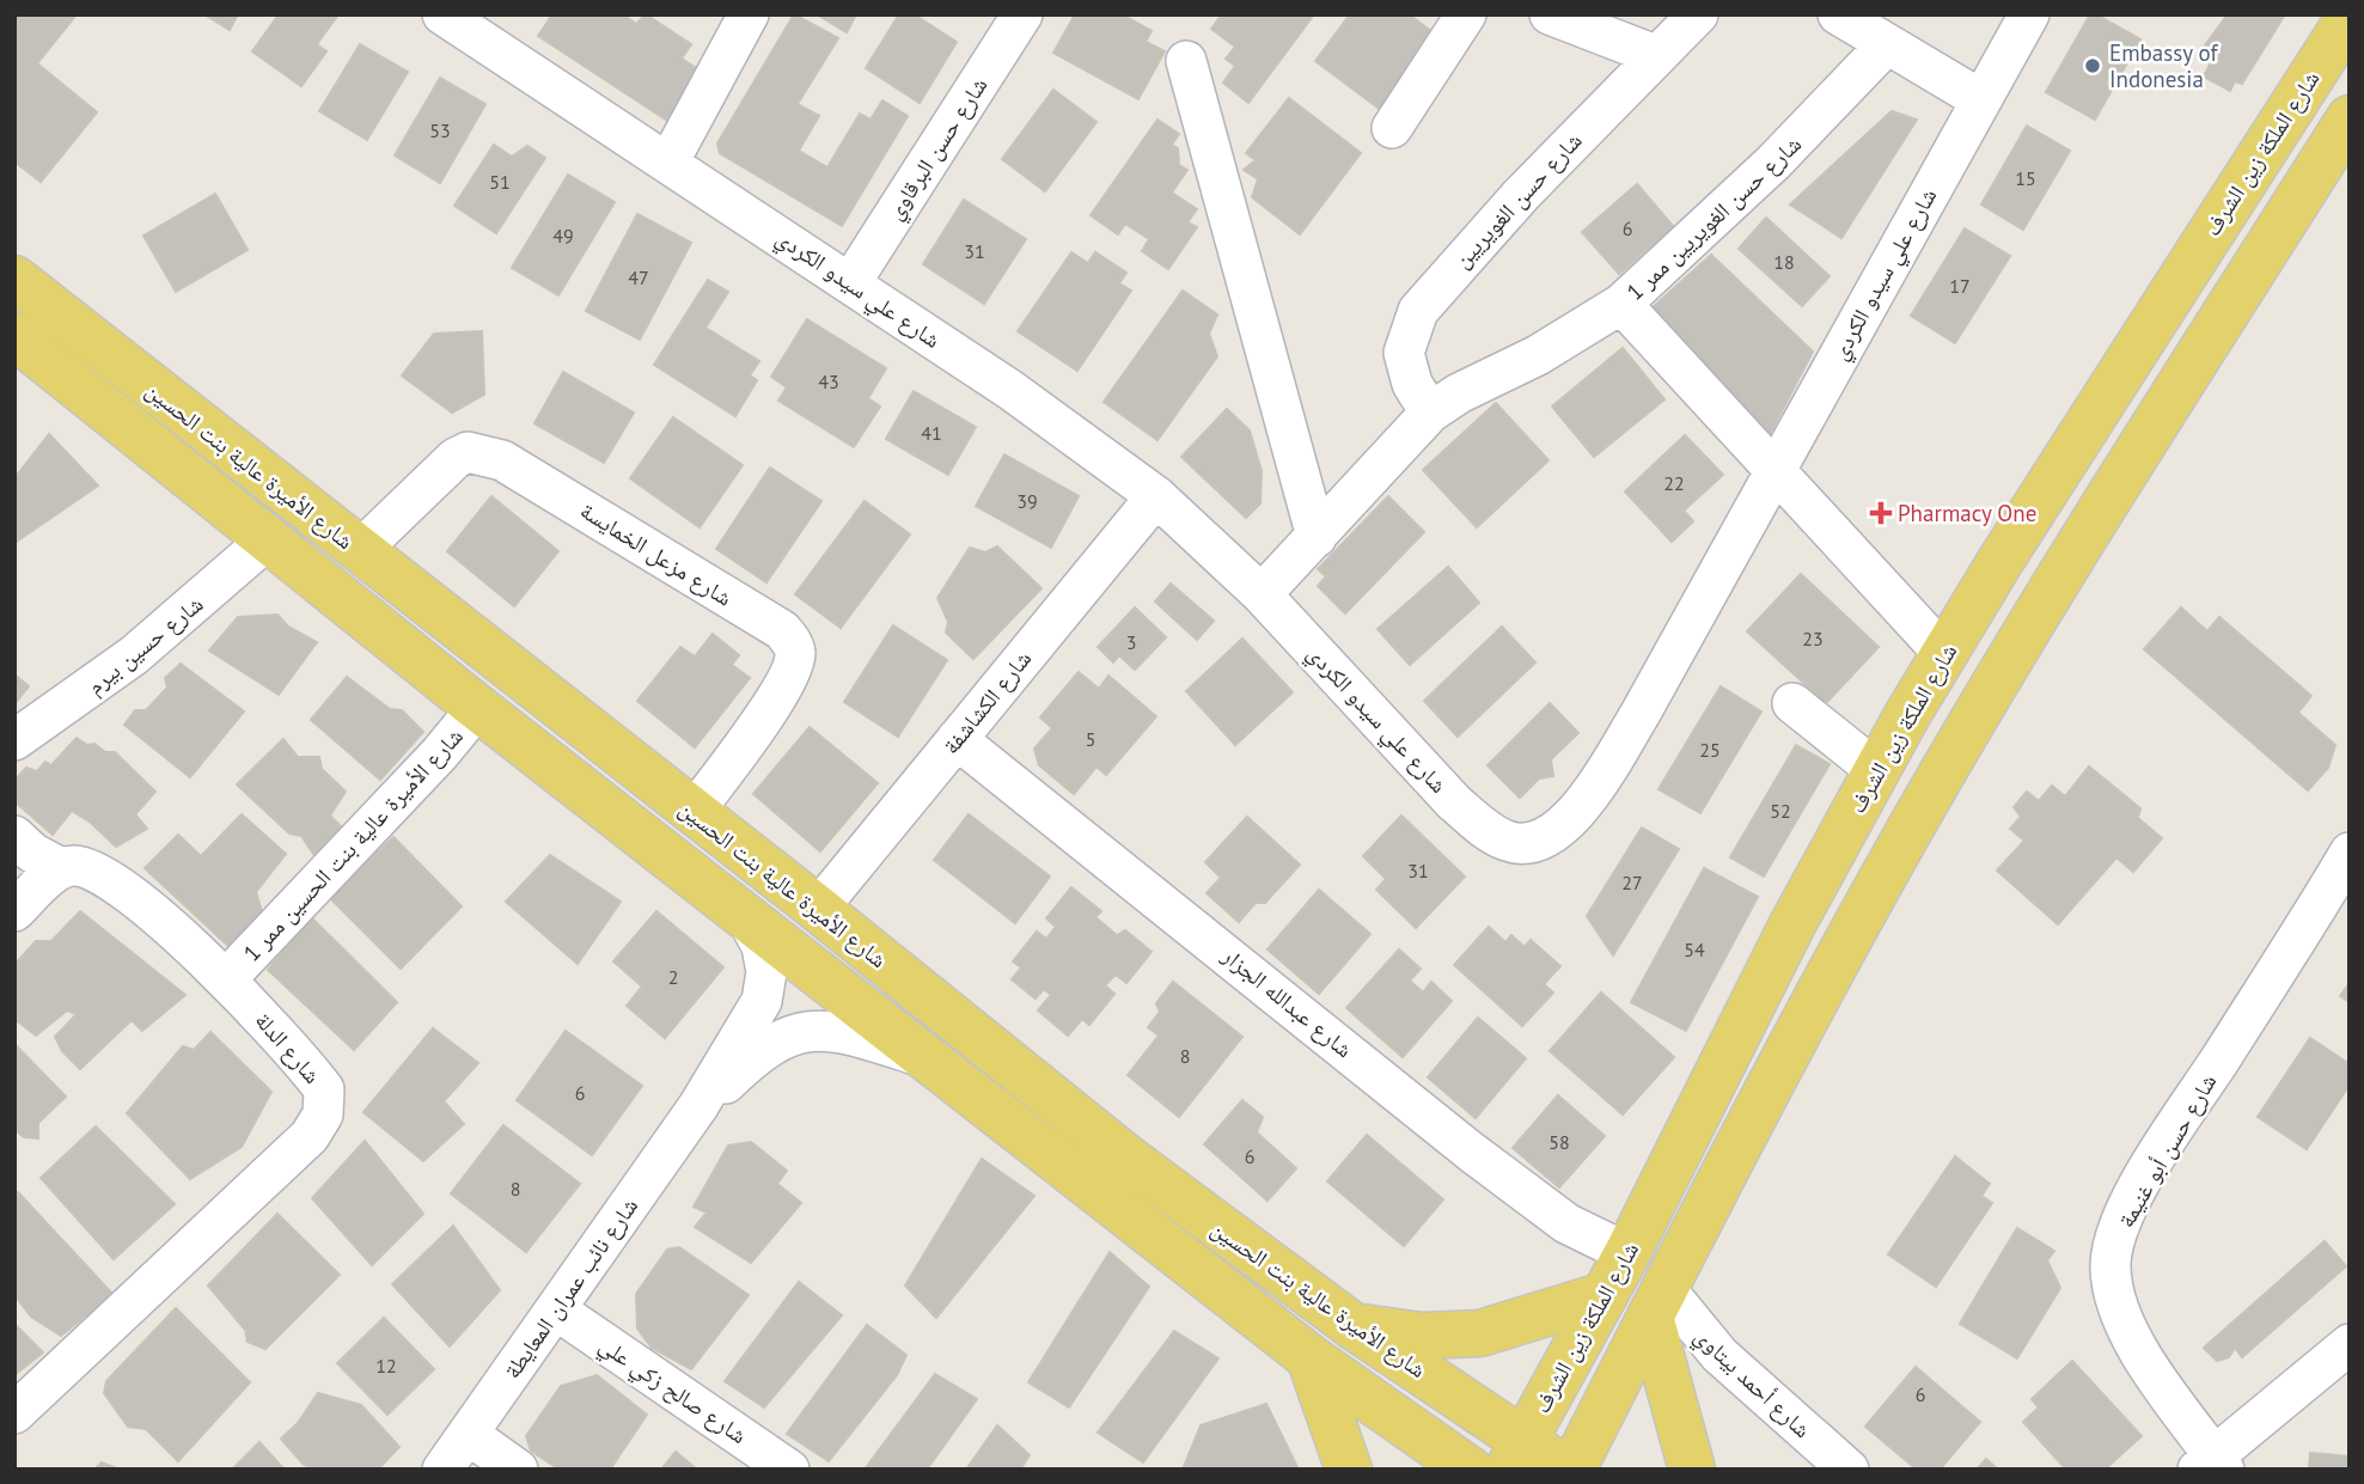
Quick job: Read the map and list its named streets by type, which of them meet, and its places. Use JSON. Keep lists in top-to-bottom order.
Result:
{
  "streets": {
    "main road": ["شارع الملكة زين الشرف", "شارع الأميرة عالية بنت الحسين"],
    "street": [
      "شارع حسن البرقاوي",
      "شارع حسن الغويريين",
      "شارع حسن الغويريين ممر 1",
      "شارع علي سيدو الكردي",
      "شارع مزعل الخمايسة",
      "شارع حسين بيرم",
      "شارع الكشاشفة",
      "شارع الأميرة عالية بنت الحسين ممر 1",
      "شارع عبدالله الجزار",
      "شارع الدلة",
      "شارع حسن أبو غنيمة",
      "شارع نائب عمران المعايطة",
      "شارع أحمد بيتاوي",
      "شارع صالح زكي علي"
    ]
  },
  "crossings": [
    ["شارع حسن البرقاوي", "شارع علي سيدو الكردي"],
    ["شارع الملكة زين الشرف", "شارع الأميرة عالية بنت الحسين"],
    ["شارع الملكة زين الشرف", "شارع عبدالله الجزار"],
    ["شارع حسن الغويريين", "شارع حسن الغويريين ممر 1"],
    ["شارع حسن الغويريين ممر 1", "شارع علي سيدو الكردي"],
    ["شارع علي سيدو الكردي", "شارع الكشاشفة"],
    ["شارع الأميرة عالية بنت الحسين", "شارع مزعل الخمايسة"],
    ["شارع الأميرة عالية بنت الحسين", "شارع حسين بيرم"],
    ["شارع الأميرة عالية بنت الحسين", "شارع الكشاشفة"],
    ["شارع الأميرة عالية بنت الحسين", "شارع الأميرة عالية بنت الحسين ممر 1"],
    ["شارع الأميرة عالية بنت الحسين", "شارع نائب عمران المعايطة"],
    ["شارع الكشاشفة", "شارع عبدالله الجزار"],
    ["شارع الأميرة عالية بنت الحسين ممر 1", "شارع الدلة"],
    ["شارع نائب عمران المعايطة", "شارع صالح زكي علي"]
  ],
  "places": {
    "other": ["Embassy of Indonesia"],
    "health": ["Pharmacy One"]
  },
  "house_numbers": [
    "53",
    "15",
    "51",
    "6",
    "49",
    "31",
    "18",
    "47",
    "17",
    "43",
    "41",
    "22",
    "39",
    "23",
    "3",
    "5",
    "25",
    "52",
    "31",
    "27",
    "54",
    "2",
    "8",
    "6",
    "58",
    "6",
    "8",
    "12",
    "6"
  ]
}
